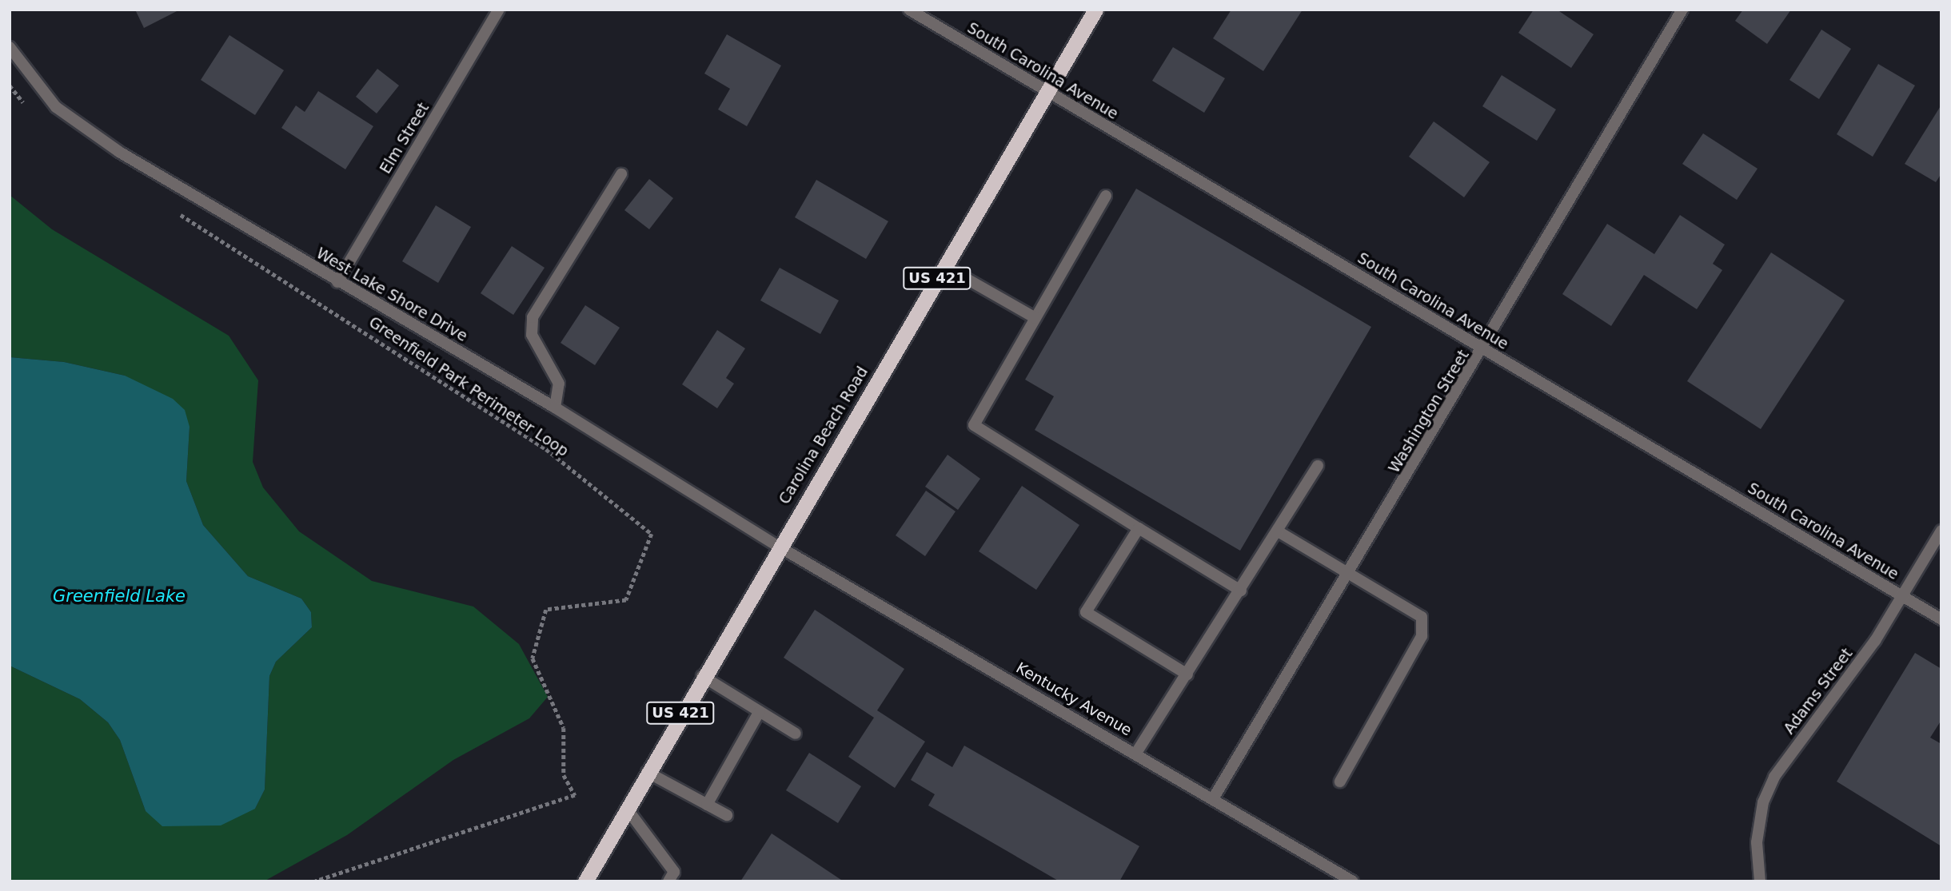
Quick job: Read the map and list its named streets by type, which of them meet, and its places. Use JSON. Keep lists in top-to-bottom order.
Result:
{
  "streets": {
    "highway": ["US 421", "Carolina Beach Road"],
    "street": [
      "South Carolina Avenue",
      "Elm Street",
      "West Lake Shore Drive",
      "Washington Street",
      "Adams Street",
      "Kentucky Avenue"
    ],
    "path": ["Greenfield Park Perimeter Loop"]
  },
  "crossings": [
    ["South Carolina Avenue", "Washington Street"],
    ["South Carolina Avenue", "Carolina Beach Road"],
    ["South Carolina Avenue", "Adams Street"],
    ["Elm Street", "West Lake Shore Drive"],
    ["West Lake Shore Drive", "Carolina Beach Road"],
    ["West Lake Shore Drive", "Kentucky Avenue"],
    ["Washington Street", "Kentucky Avenue"],
    ["Carolina Beach Road", "Kentucky Avenue"]
  ],
  "water": ["Greenfield Lake"]
}
